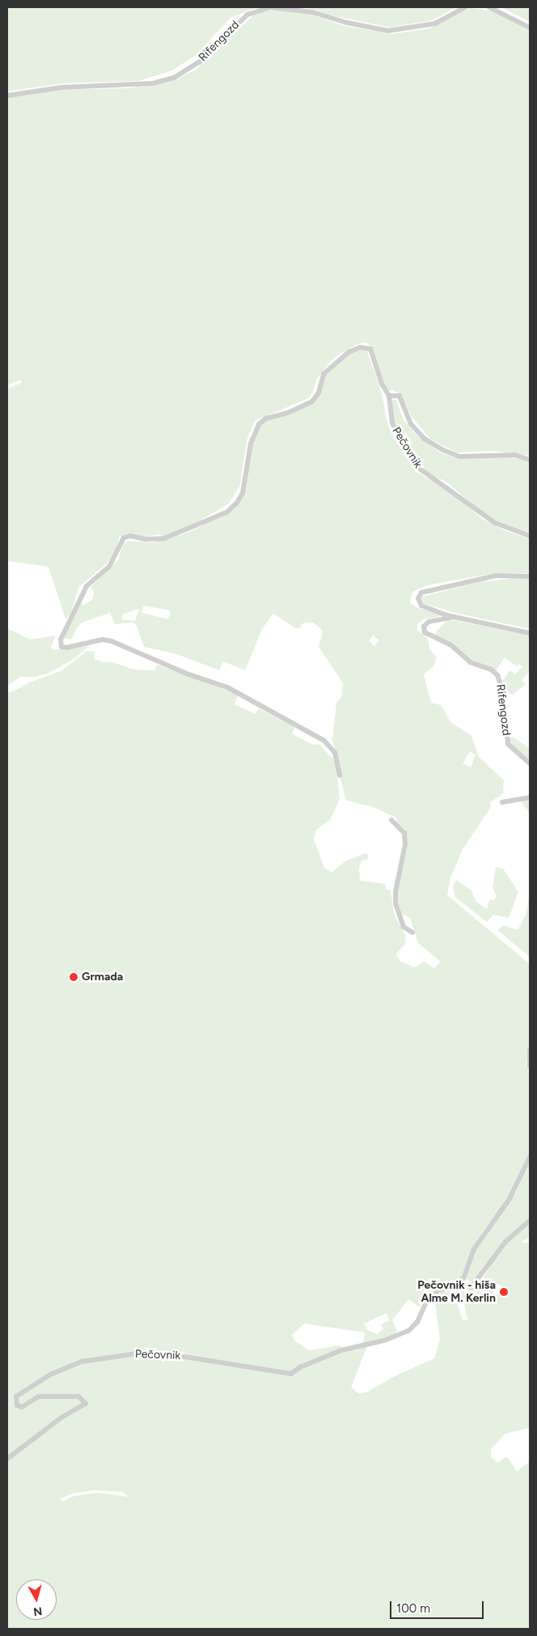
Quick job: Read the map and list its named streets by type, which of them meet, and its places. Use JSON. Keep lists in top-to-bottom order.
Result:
{
  "streets": {
    "street": ["Rifengozd", "Pečovnik"]
  },
  "places": ["Grmada", "Pečovnik - hiša Alme M. Kerlin"],
  "scale_bar": "100 m",
  "north": "bottom"
}
